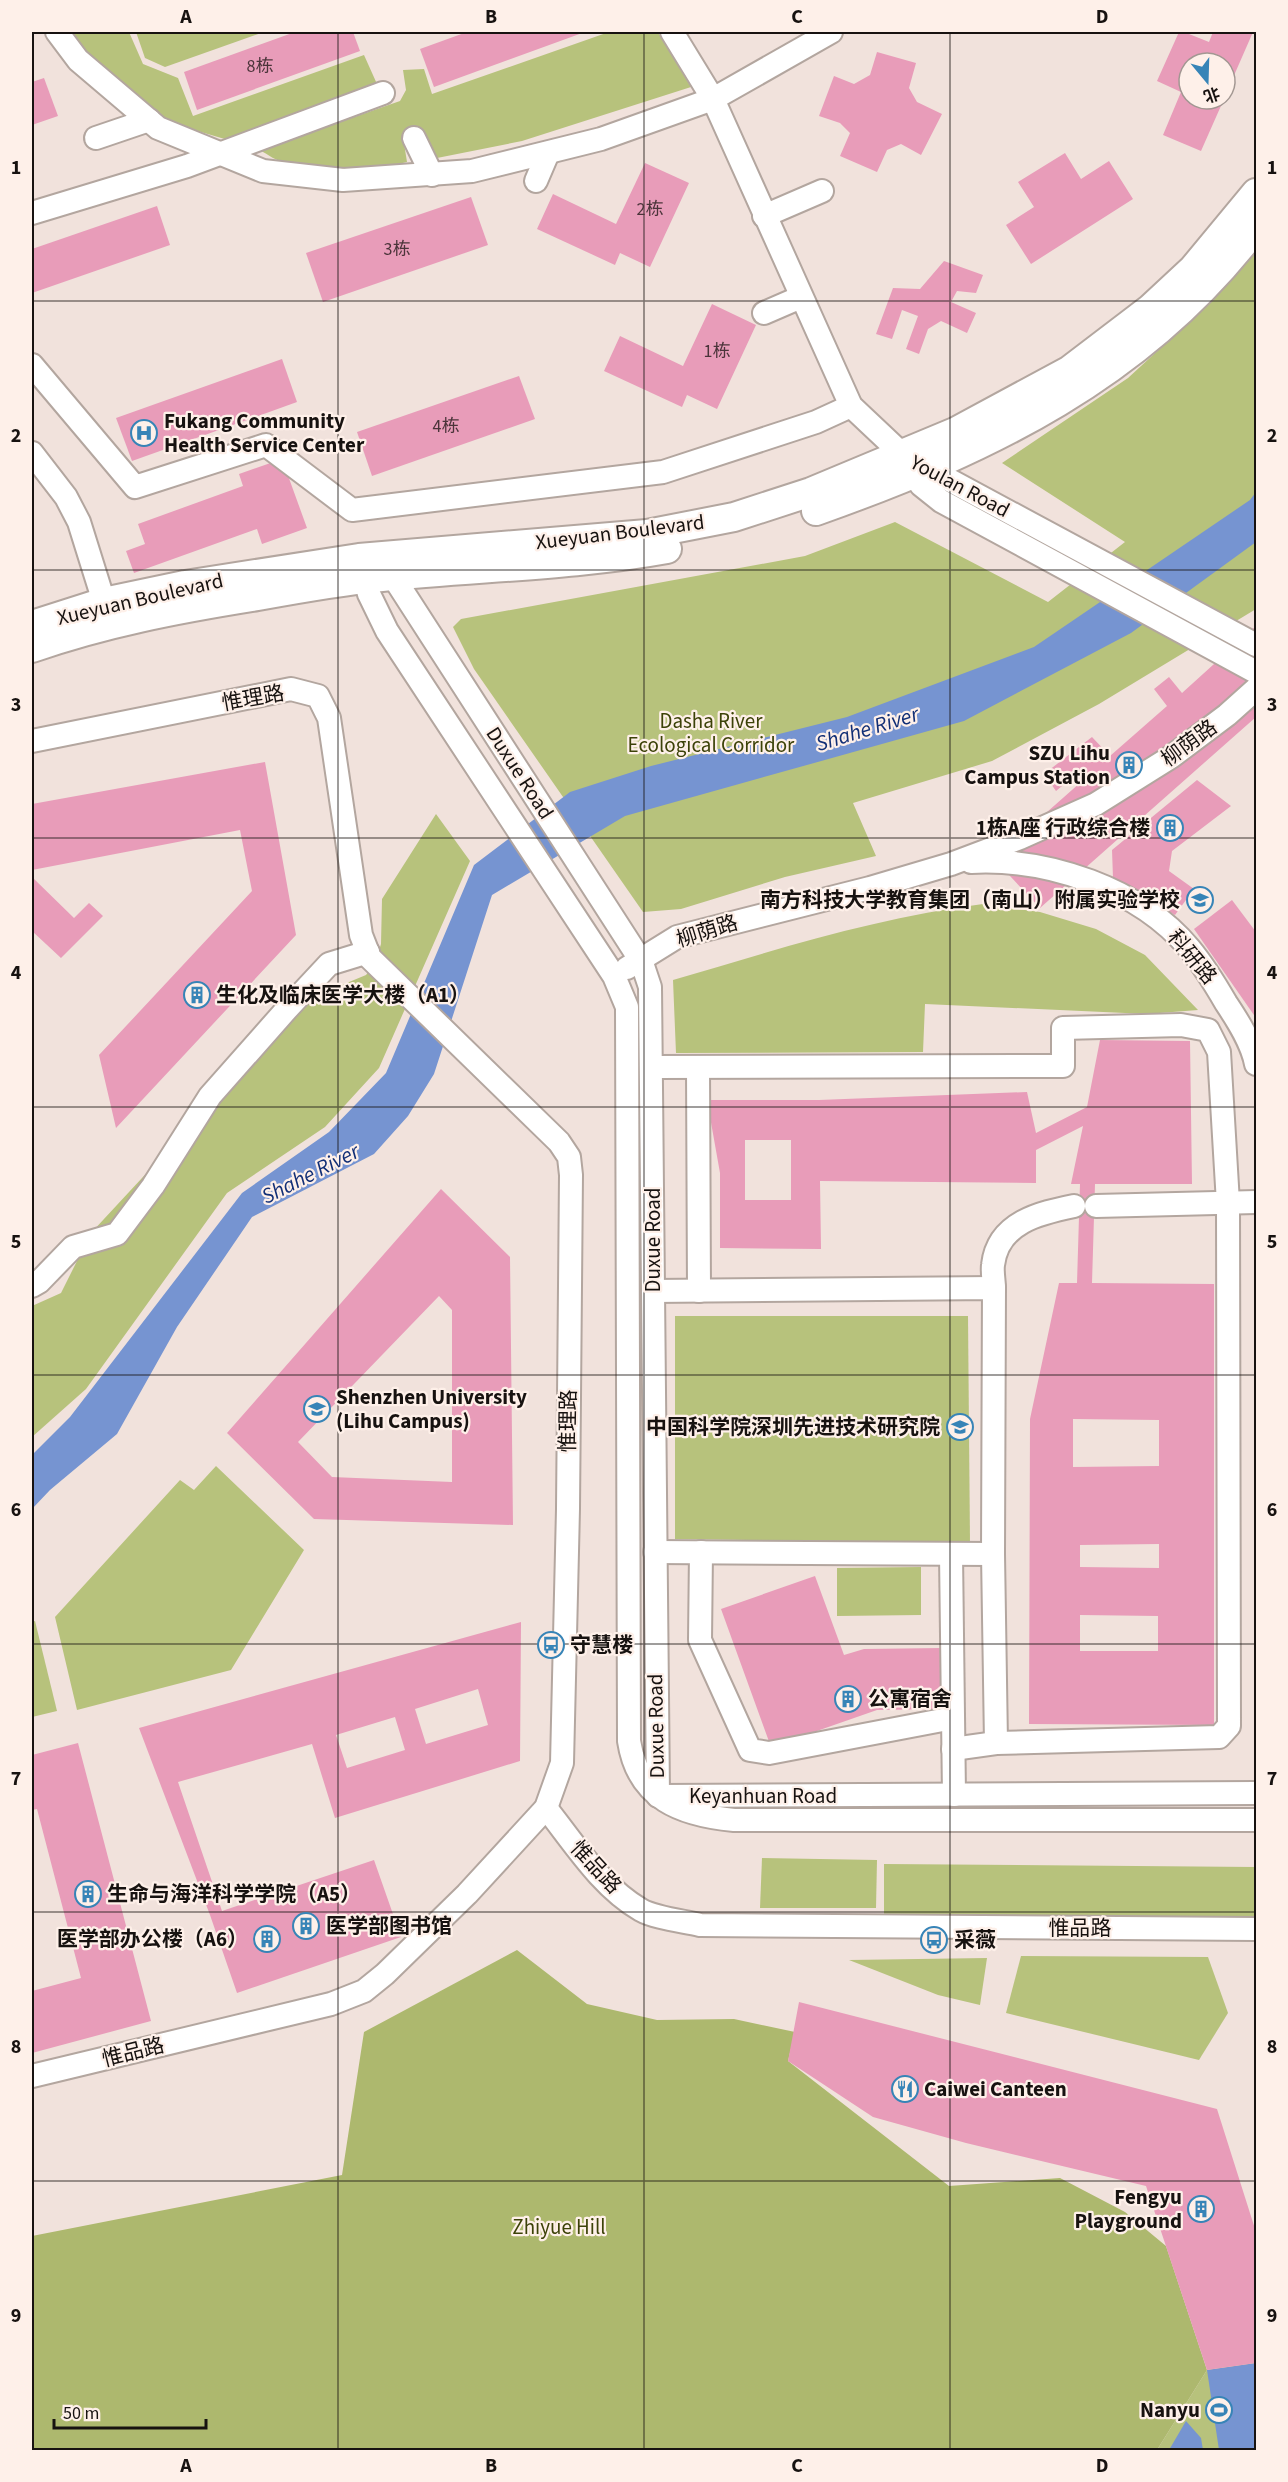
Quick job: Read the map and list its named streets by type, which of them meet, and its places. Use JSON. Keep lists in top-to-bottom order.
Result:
{
  "streets": {
    "main road": ["Xueyuan Boulevard"],
    "street": [
      "Youlan Road",
      "惟理路",
      "柳荫路",
      "Duxue Road",
      "科研路",
      "Keyanhuan Road",
      "惟品路"
    ]
  },
  "crossings": [
    ["Youlan Road", "Xueyuan Boulevard"],
    ["Xueyuan Boulevard", "Duxue Road"],
    ["惟理路", "惟品路"],
    ["柳荫路", "Duxue Road"],
    ["柳荫路", "科研路"],
    ["Duxue Road", "Keyanhuan Road"]
  ],
  "water": ["Shahe River"],
  "parks": ["Dasha River Ecological Corridor", "Zhiyue Hill"],
  "places": {
    "hospital": ["Fukang Community Health Service Center"],
    "building": [
      "SZU Lihu Campus Station",
      "1栋A座 行政综合楼",
      "生化及临床医学大楼（A1）",
      "公寓宿舍",
      "生命与海洋科学学院（A5）",
      "医学部图书馆",
      "医学部办公楼（A6）",
      "Fengyu Playground"
    ],
    "school or university": ["南方科技大学教育集团（南山）附属实验学校", "Shenzhen University (Lihu Campus)", "中国科学院深圳先进技术研究院"],
    "bus stop": ["守慧楼", "采薇"],
    "restaurant": ["Caiwei Canteen"],
    "sports": ["Nanyu"]
  },
  "house_numbers": [
    "8栋",
    "2栋",
    "3栋",
    "1栋",
    "4栋"
  ],
  "scale_bar": "50 m",
  "north": "bottom",
  "grid": {
    "columns": [
      "A",
      "B",
      "C",
      "D"
    ],
    "rows": [
      "1",
      "2",
      "3",
      "4",
      "5",
      "6",
      "7",
      "8",
      "9"
    ]
  }
}
